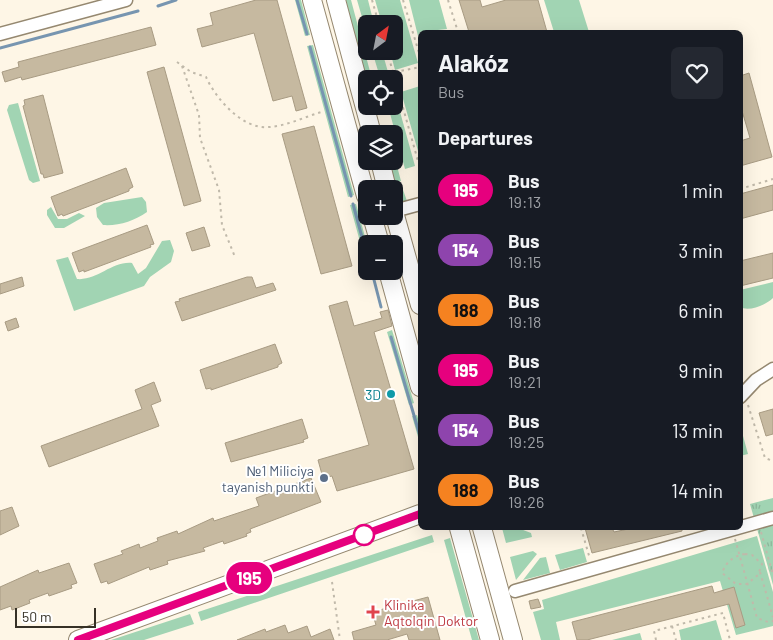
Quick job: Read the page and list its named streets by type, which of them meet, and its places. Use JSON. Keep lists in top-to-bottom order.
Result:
{
  "places": {
    "other": ["3D", "№1 Miliciya tayanish punkti"],
    "health": ["Klinika Aqtolqin Doktor"]
  },
  "lines": ["bus line 195"],
  "scale_bar": "50 m",
  "north": "top right",
  "page": {
    "on_map": "195",
    "map_buttons": ["+", "−"],
    "heading": [
      ["Alakóz", "Bus"],
      "Departures"
    ],
    "list": [
      {
        "mark": "195",
        "name": "Bus",
        "note": "19:13",
        "value": "1 min"
      },
      {
        "mark": "154",
        "name": "Bus",
        "note": "19:15",
        "value": "3 min"
      },
      {
        "mark": "188",
        "name": "Bus",
        "note": "19:18",
        "value": "6 min"
      },
      {
        "mark": "195",
        "name": "Bus",
        "note": "19:21",
        "value": "9 min"
      },
      {
        "mark": "154",
        "name": "Bus",
        "note": "19:25",
        "value": "13 min"
      },
      {
        "mark": "188",
        "name": "Bus",
        "note": "19:26",
        "value": "14 min"
      }
    ],
    "scale": "50 m"
  }
}
